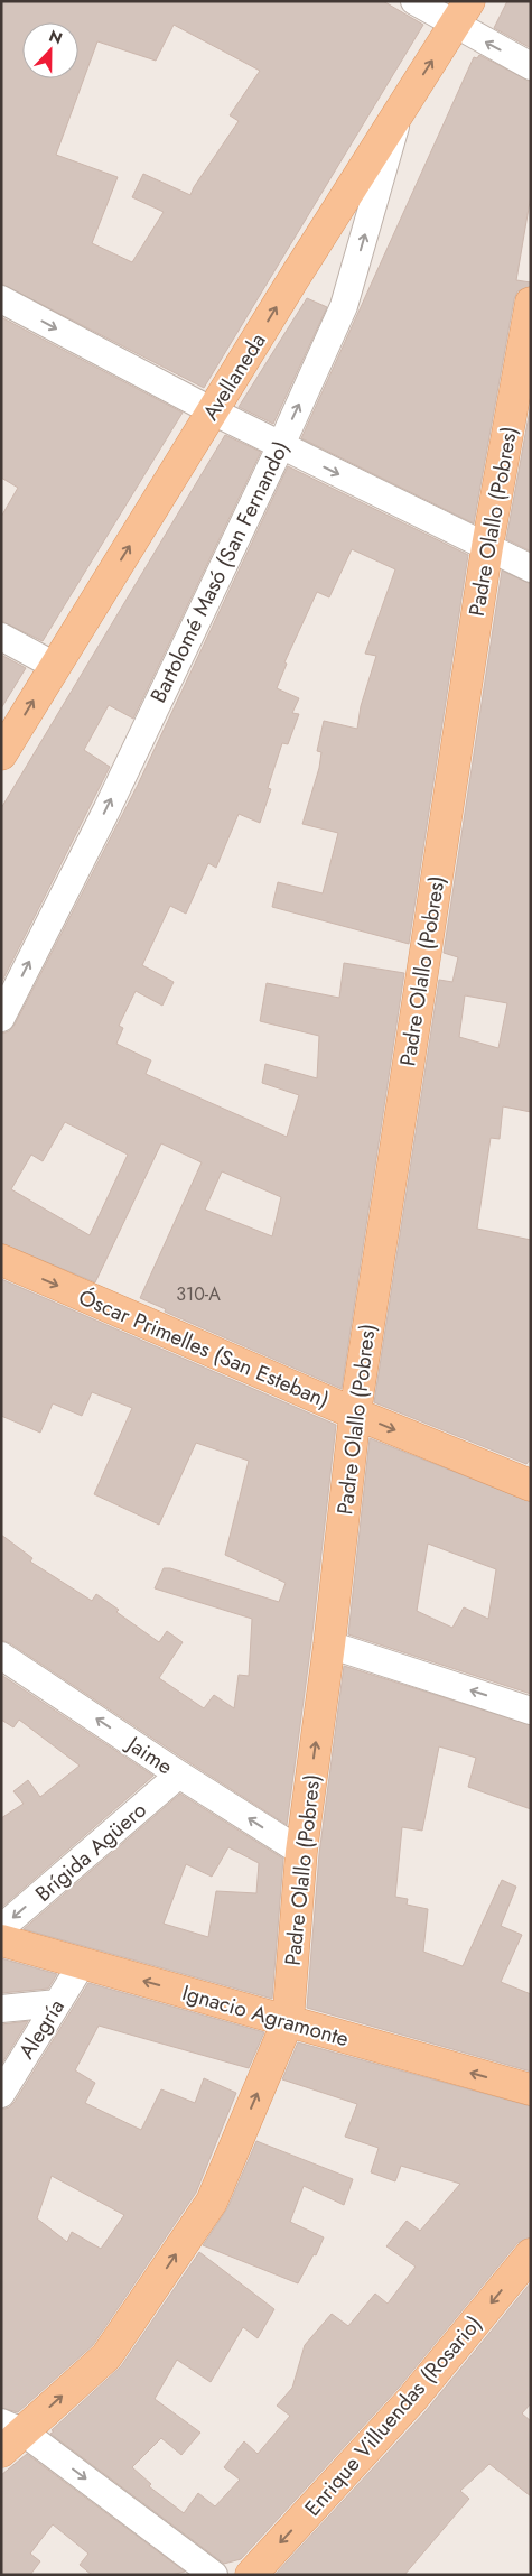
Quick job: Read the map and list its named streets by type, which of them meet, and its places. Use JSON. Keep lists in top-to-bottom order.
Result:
{
  "streets": {
    "main road": [
      "Avellaneda",
      "Padre Olallo (Pobres)",
      "Óscar Primelles (San Esteban)",
      "Ignacio Agramonte",
      "Enrique Villuendas (Rosario)"
    ],
    "street": [
      "Bartolomé Masó (San Fernando)",
      "Jaime",
      "Brígida Agüero",
      "Alegría"
    ]
  },
  "crossings": [
    ["Avellaneda", "Bartolomé Masó (San Fernando)"],
    ["Padre Olallo (Pobres)", "Óscar Primelles (San Esteban)"],
    ["Padre Olallo (Pobres)", "Jaime"],
    ["Padre Olallo (Pobres)", "Ignacio Agramonte"],
    ["Jaime", "Brígida Agüero"],
    ["Ignacio Agramonte", "Alegría"]
  ],
  "one_way": [
    "Avellaneda",
    "Bartolomé Masó (San Fernando)",
    "Óscar Primelles (San Esteban)",
    "Jaime",
    "Brígida Agüero",
    "Ignacio Agramonte",
    "Enrique Villuendas (Rosario)"
  ],
  "house_numbers": ["310-A"],
  "north": "top"
}
